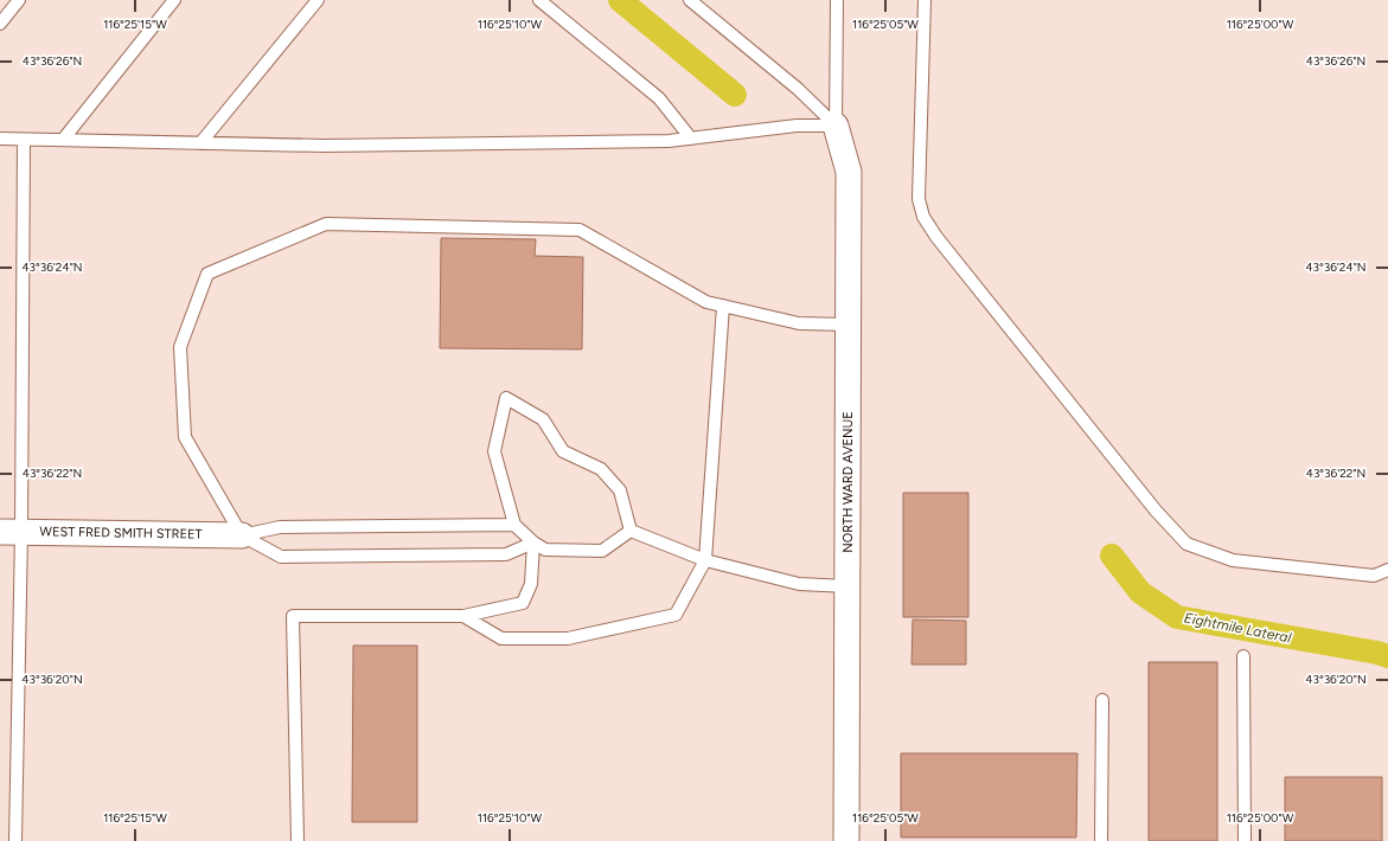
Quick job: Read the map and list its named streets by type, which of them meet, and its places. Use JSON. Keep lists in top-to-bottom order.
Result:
{
  "streets": {
    "street": ["NORTH WARD AVENUE", "WEST FRED SMITH STREET"]
  },
  "water": ["Eightmile Lateral"],
  "coordinates": [
    "116°25'15\"W",
    "116°25'10\"W",
    "116°25'05\"W",
    "116°25'00\"W",
    "43°36'26\"N",
    "43°36'24\"N",
    "43°36'22\"N",
    "43°36'20\"N"
  ]
}
